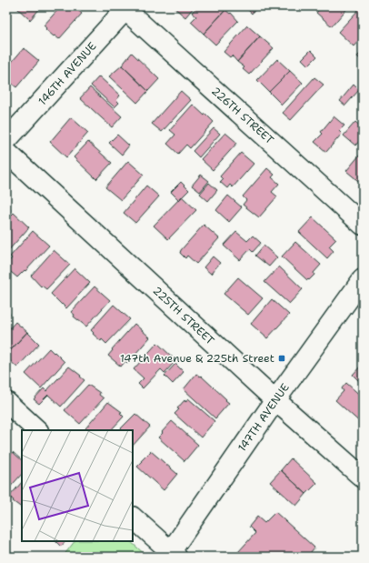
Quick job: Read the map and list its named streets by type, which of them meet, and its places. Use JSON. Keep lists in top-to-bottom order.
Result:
{
  "streets": {
    "street": [
      "146TH AVENUE",
      "226TH STREET",
      "225TH STREET",
      "147TH AVENUE"
    ]
  },
  "crossings": [
    ["146TH AVENUE", "226TH STREET"],
    ["225TH STREET", "147TH AVENUE"]
  ],
  "places": {
    "transit": ["147th Avenue & 225th Street"]
  }
}
